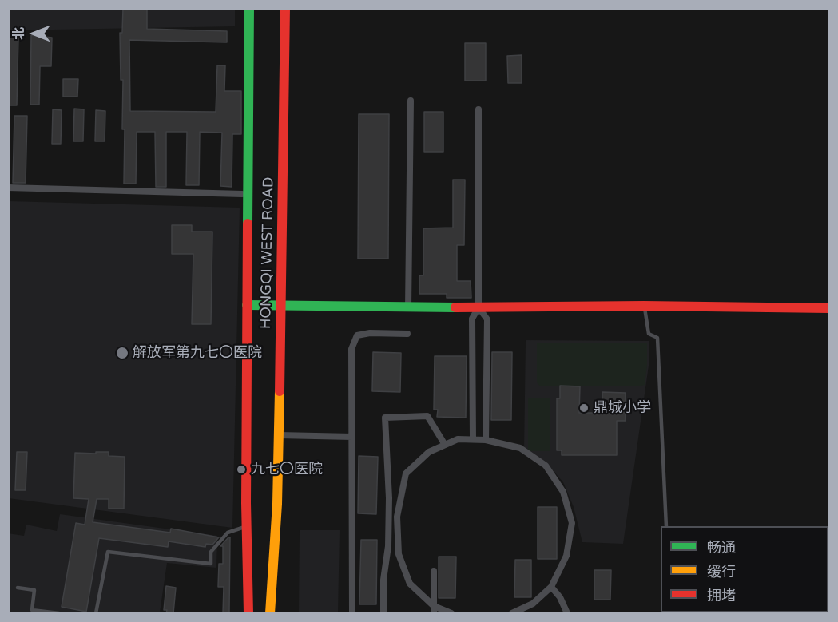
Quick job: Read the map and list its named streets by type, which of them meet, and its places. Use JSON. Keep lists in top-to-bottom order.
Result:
{
  "streets": {
    "main road": ["HONGQI WEST ROAD"]
  },
  "places": ["解放军第九七〇医院", "鼎城小学", "九七〇医院"],
  "legend": ["畅通", "缓行", "拥堵"],
  "north": "left"
}
